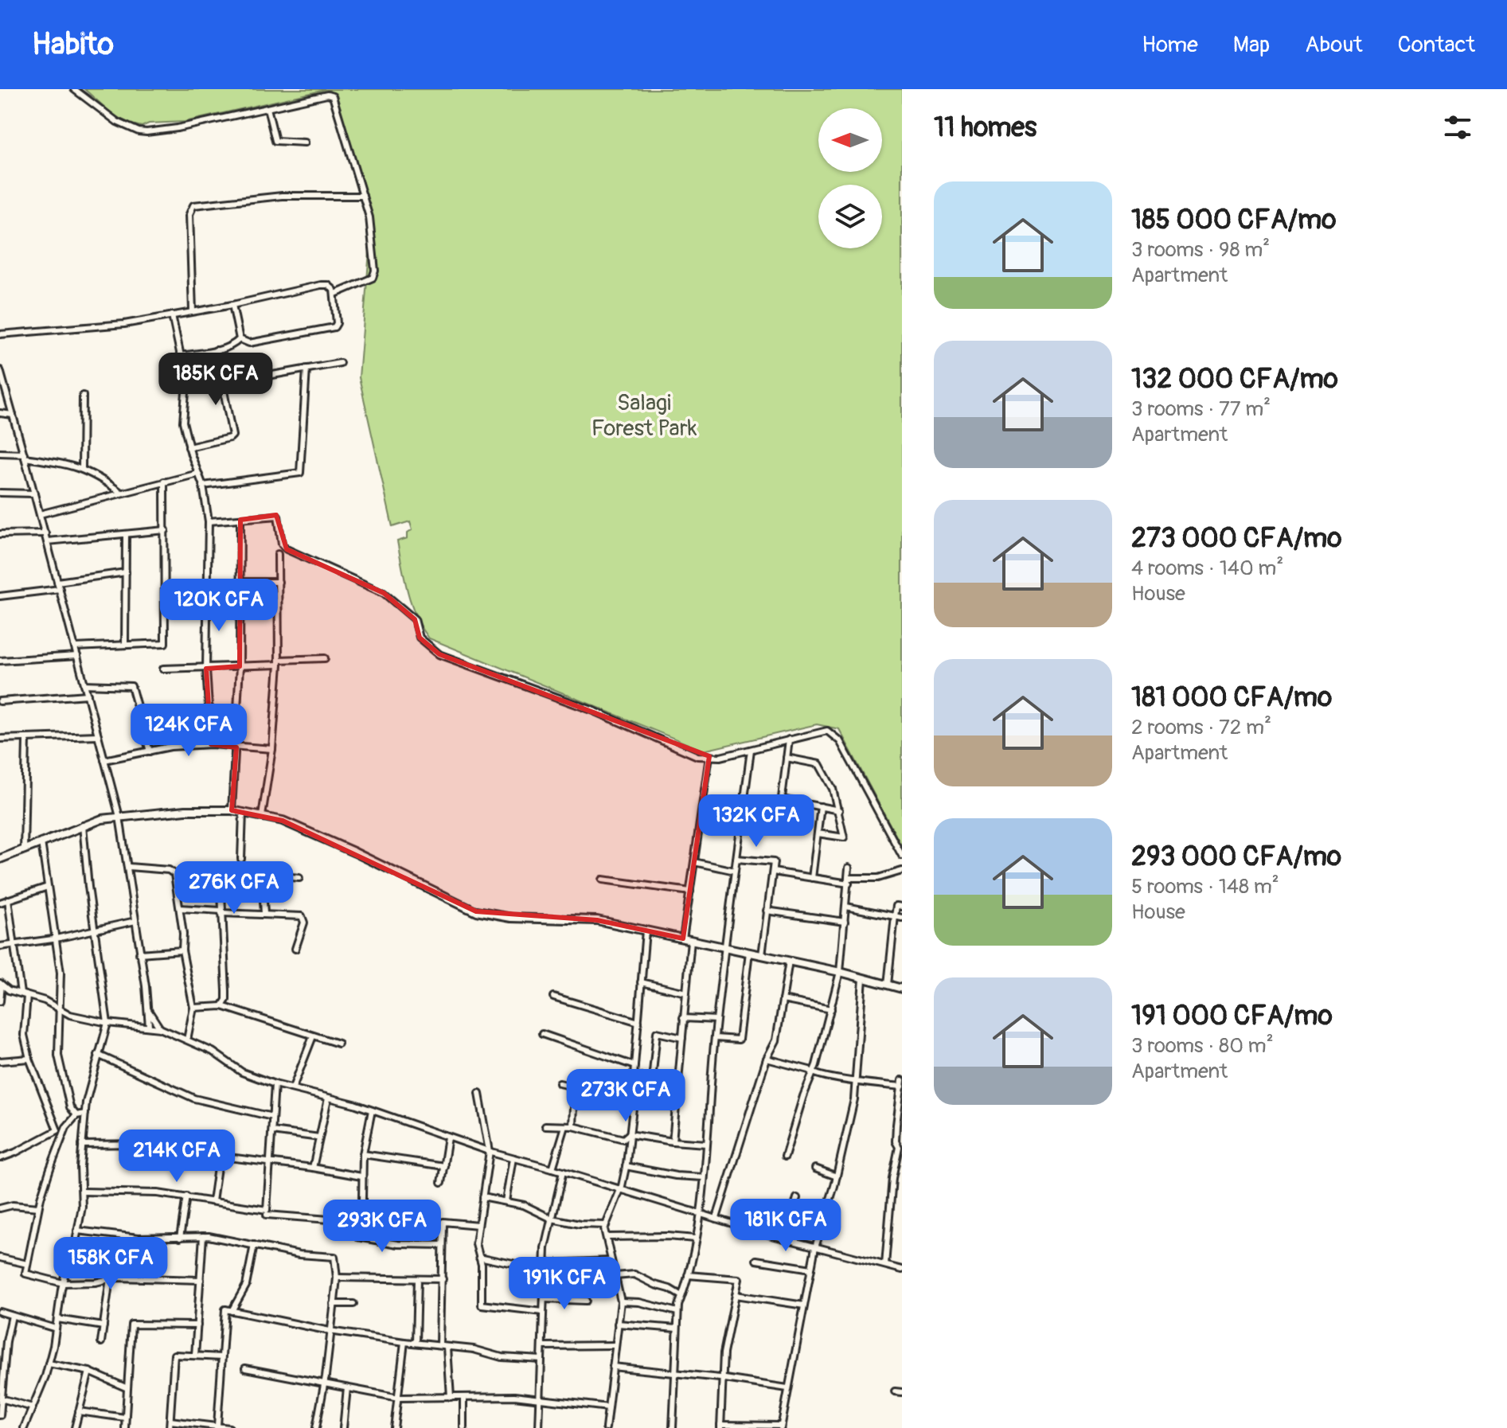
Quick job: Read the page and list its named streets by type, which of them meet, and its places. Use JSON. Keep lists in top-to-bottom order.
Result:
{
  "parks": ["Salagi Forest Park"],
  "north": "left",
  "page": {
    "header": "Habito",
    "nav": [
      "Home",
      "Map",
      "About",
      "Contact"
    ],
    "heading": "11 homes",
    "list": [
      {
        "name": "185 000 CFA/mo",
        "note": "3 rooms · 98 m² · Apartment"
      },
      {
        "name": "132 000 CFA/mo",
        "note": "3 rooms · 77 m² · Apartment"
      },
      {
        "name": "273 000 CFA/mo",
        "note": "4 rooms · 140 m² · House"
      },
      {
        "name": "181 000 CFA/mo",
        "note": "2 rooms · 72 m² · Apartment"
      },
      {
        "name": "293 000 CFA/mo",
        "note": "5 rooms · 148 m² · House"
      },
      {
        "name": "191 000 CFA/mo",
        "note": "3 rooms · 80 m² · Apartment"
      }
    ],
    "price": [
      "185K CFA",
      "120K CFA",
      "124K CFA",
      "132K CFA",
      "276K CFA",
      "273K CFA",
      "214K CFA",
      "181K CFA",
      "293K CFA",
      "158K CFA",
      "191K CFA"
    ]
  }
}
